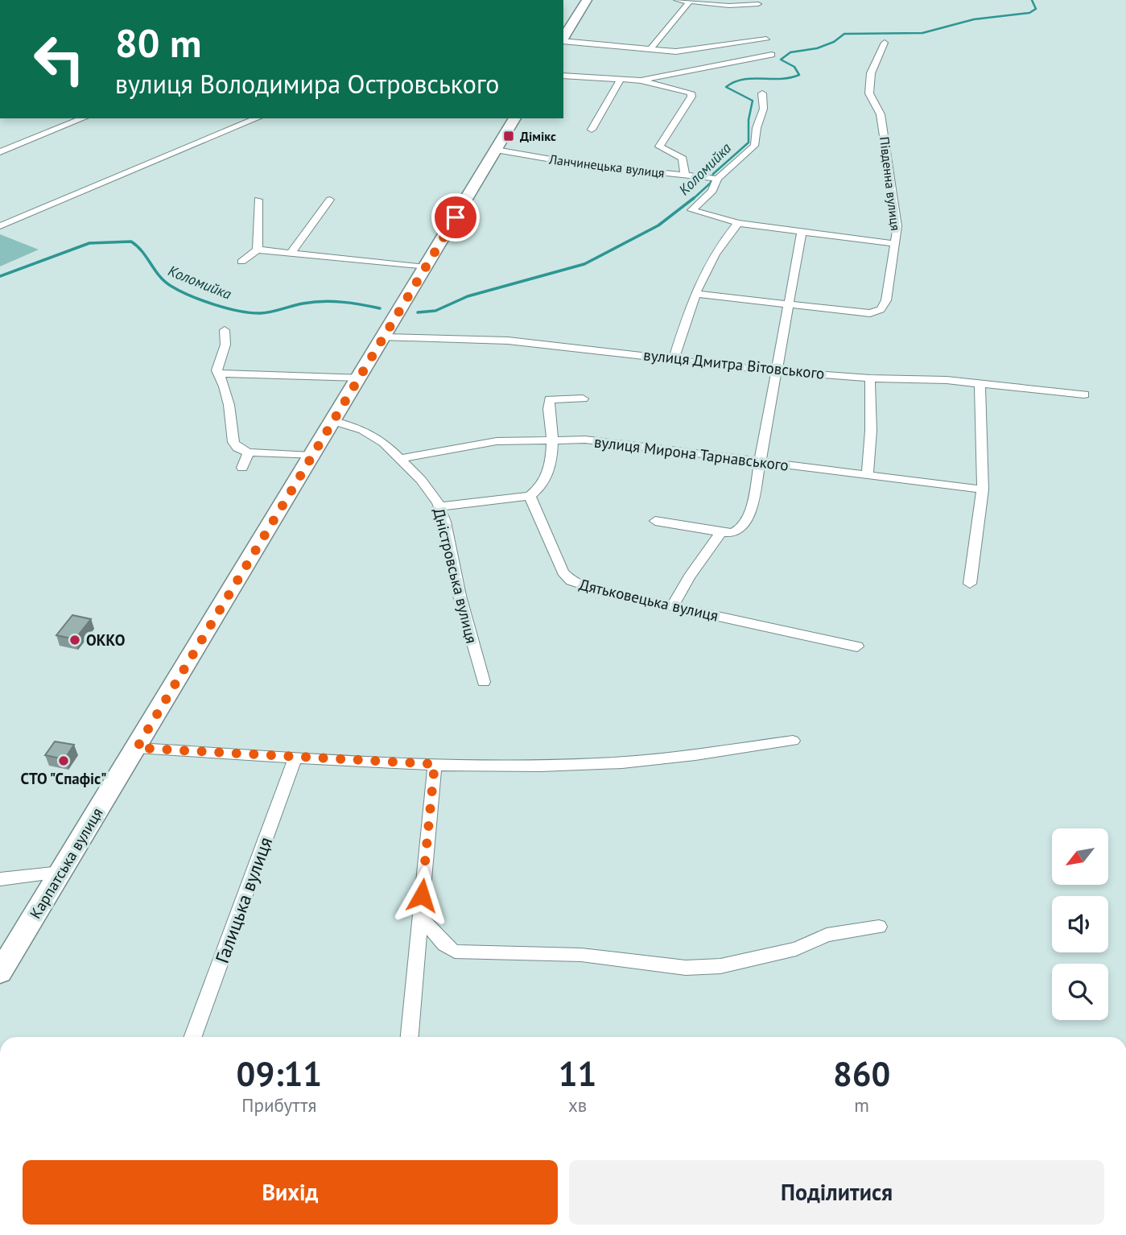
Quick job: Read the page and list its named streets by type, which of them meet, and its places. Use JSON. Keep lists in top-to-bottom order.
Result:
{
  "streets": {
    "main road": ["Карпатська вулиця"],
    "street": [
      "Ланчинецька вулиця",
      "Південна вулиця",
      "вулиця Дмитра Вітовського",
      "вулиця Мирона Тарнавського",
      "Дністровська вулиця",
      "Дятьковецька вулиця",
      "Галицька вулиця"
    ]
  },
  "crossings": [
    ["Ланчинецька вулиця", "Карпатська вулиця"],
    ["вулиця Дмитра Вітовського", "Карпатська вулиця"],
    ["вулиця Мирона Тарнавського", "Дністровська вулиця"],
    ["Дністровська вулиця", "Карпатська вулиця"]
  ],
  "water": ["Коломийка"],
  "places": {
    "transit": ["Дімікс"],
    "other": ["ОККО", "СТО \"Спафіс\""]
  },
  "north": "bottom left",
  "page": {
    "turn": ["80 m", "вулиця Володимира Островського"],
    "eta": [
      "09:11",
      "Прибуття",
      "11",
      "хв",
      "860",
      "m"
    ],
    "buttons": ["Вихід", "Поділитися"]
  }
}
